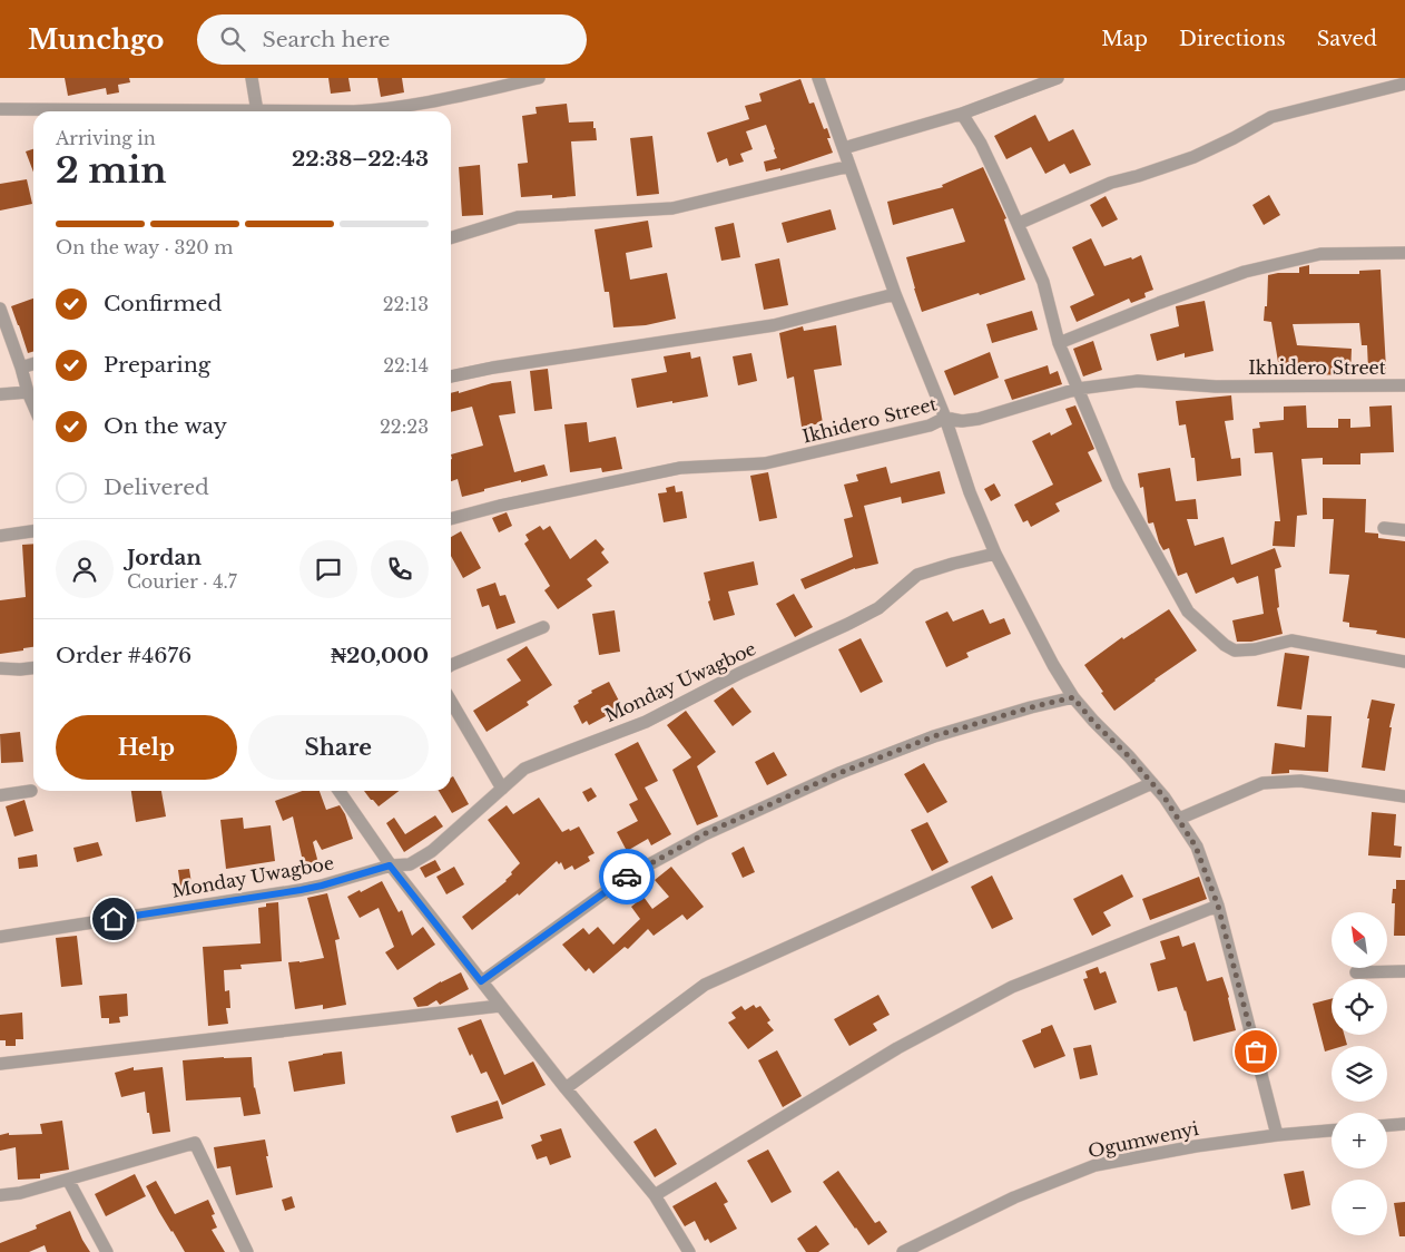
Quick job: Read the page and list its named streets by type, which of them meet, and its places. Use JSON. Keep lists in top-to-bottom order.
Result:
{
  "streets": {
    "street": ["Ikhidero Street", "Monday Uwagboe", "Ogumwenyi"]
  },
  "north": "top left",
  "page": {
    "header": "Munchgo",
    "search": "Search here",
    "nav": ["Map", "Directions", "Saved"],
    "heading": ["2 min", "Arriving in", "22:38–22:43"],
    "panel": [
      "Jordan",
      "Courier · 4.7",
      "Order #4676",
      "₦20,000"
    ],
    "bar": "On the way · 320 m",
    "list": [
      ["Confirmed", "22:13"],
      ["Preparing", "22:14"],
      ["On the way", "22:23"],
      "Delivered"
    ],
    "buttons": ["Help", "Share"],
    "map_buttons": ["+", "−"]
  }
}
